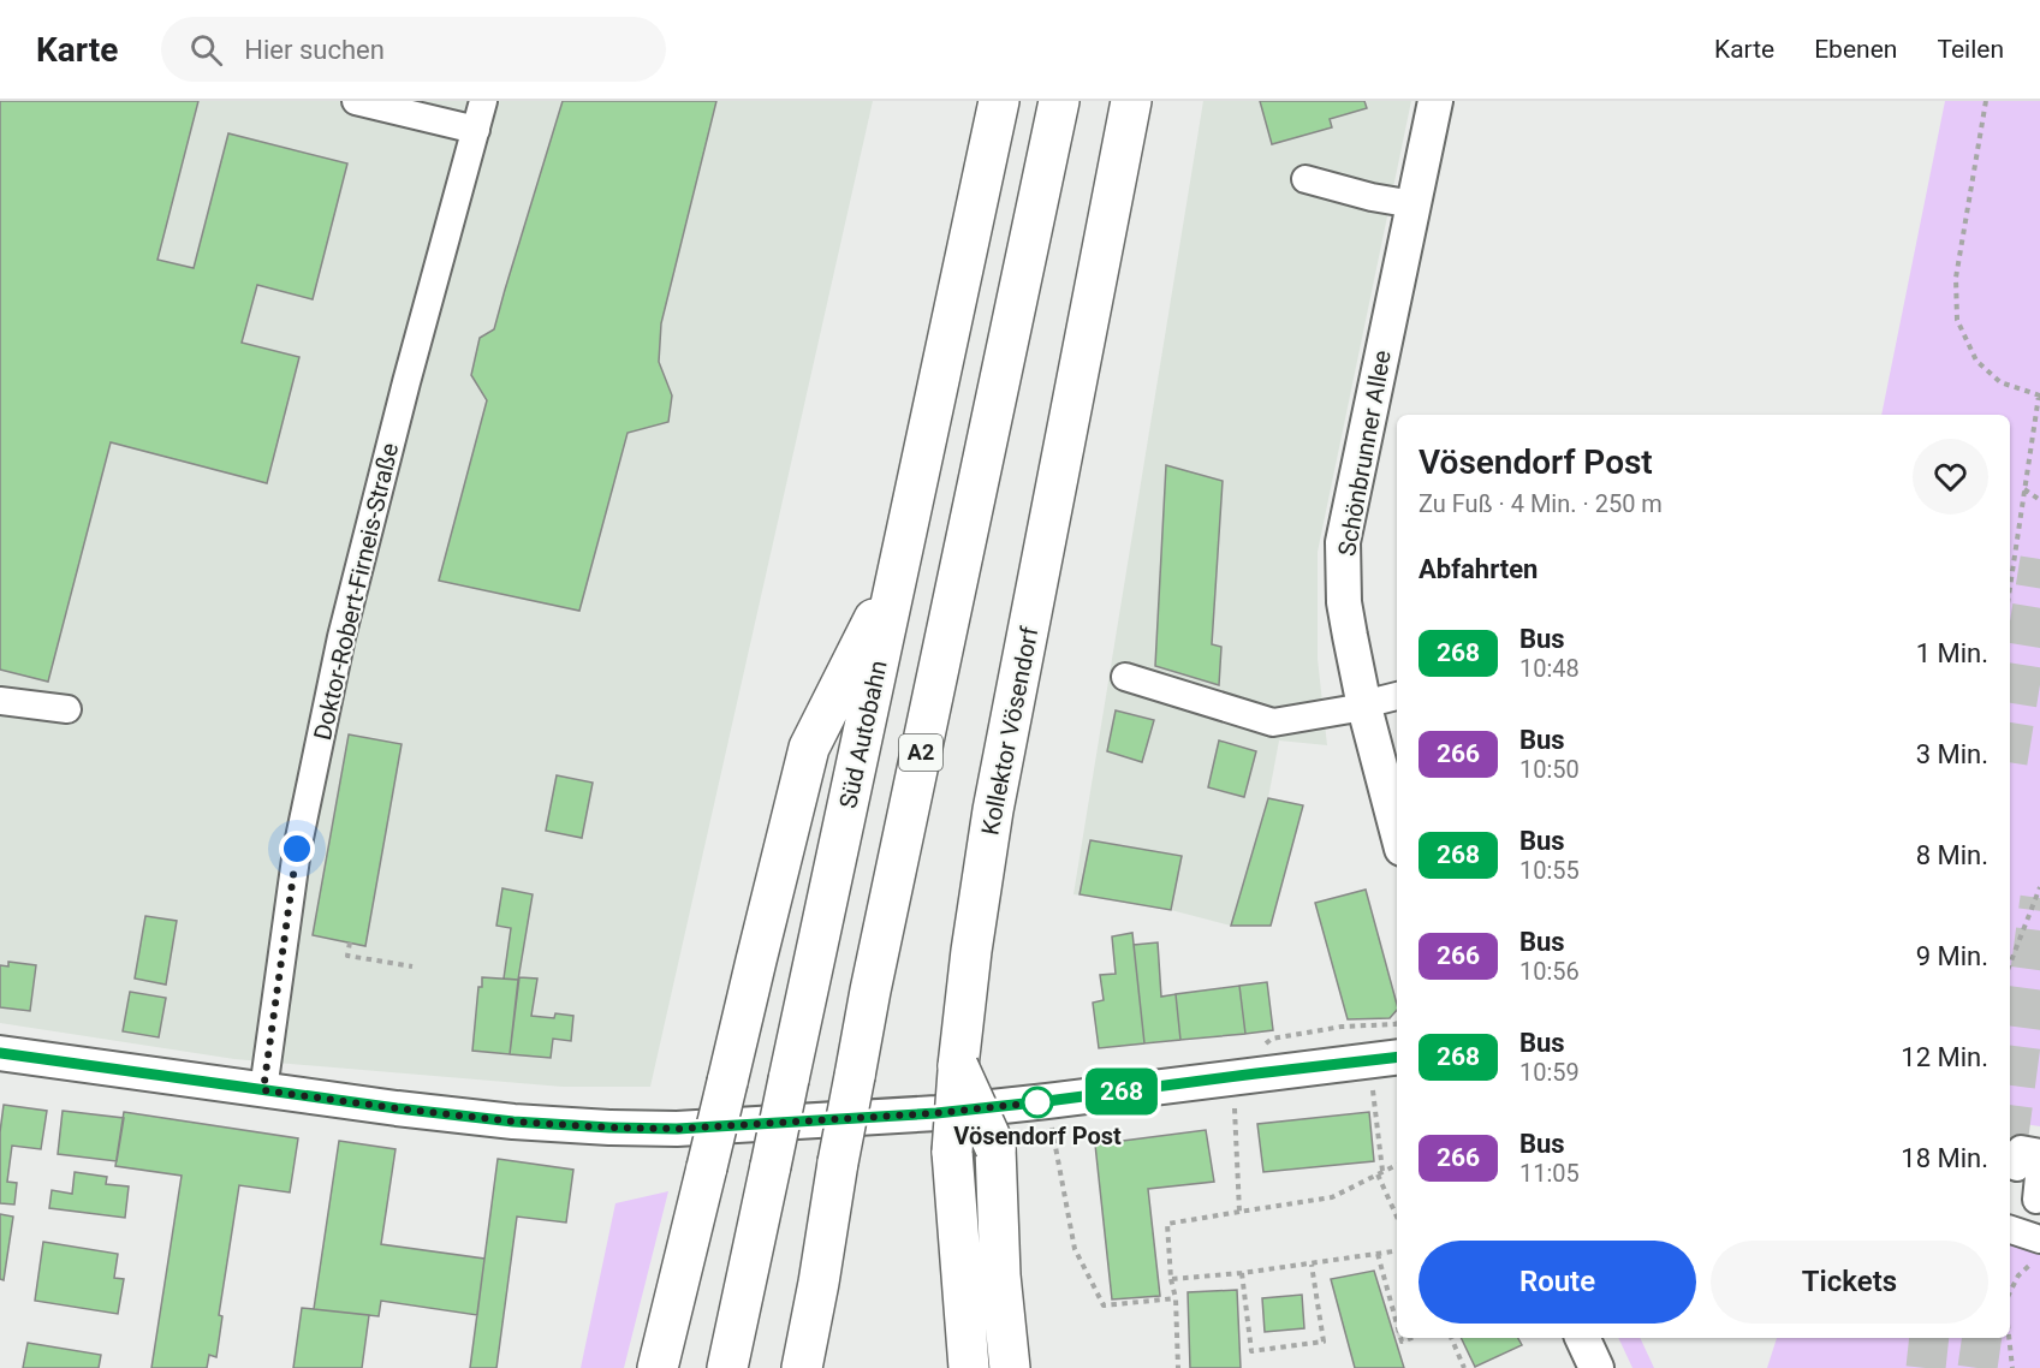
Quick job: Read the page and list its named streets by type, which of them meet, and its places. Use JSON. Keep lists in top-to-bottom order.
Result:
{
  "streets": {
    "highway": ["Kollektor Vösendorf", "Süd Autobahn", "A2"],
    "main road": ["Schönbrunner Allee"],
    "street": ["Doktor-Robert-Firneis-Straße"]
  },
  "places": ["Vösendorf Post"],
  "lines": ["bus line 268"],
  "page": {
    "header": "Karte",
    "search": "Hier suchen",
    "nav": ["Karte", "Ebenen", "Teilen"],
    "on_map": "268",
    "heading": [
      ["Vösendorf Post", "Zu Fuß · 4 Min. · 250 m"],
      "Abfahrten"
    ],
    "list": [
      {
        "mark": "268",
        "name": "Bus",
        "note": "10:48",
        "value": "1 Min."
      },
      {
        "mark": "266",
        "name": "Bus",
        "note": "10:50",
        "value": "3 Min."
      },
      {
        "mark": "268",
        "name": "Bus",
        "note": "10:55",
        "value": "8 Min."
      },
      {
        "mark": "266",
        "name": "Bus",
        "note": "10:56",
        "value": "9 Min."
      },
      {
        "mark": "268",
        "name": "Bus",
        "note": "10:59",
        "value": "12 Min."
      },
      {
        "mark": "266",
        "name": "Bus",
        "note": "11:05",
        "value": "18 Min."
      }
    ],
    "buttons": ["Route", "Tickets"]
  }
}
